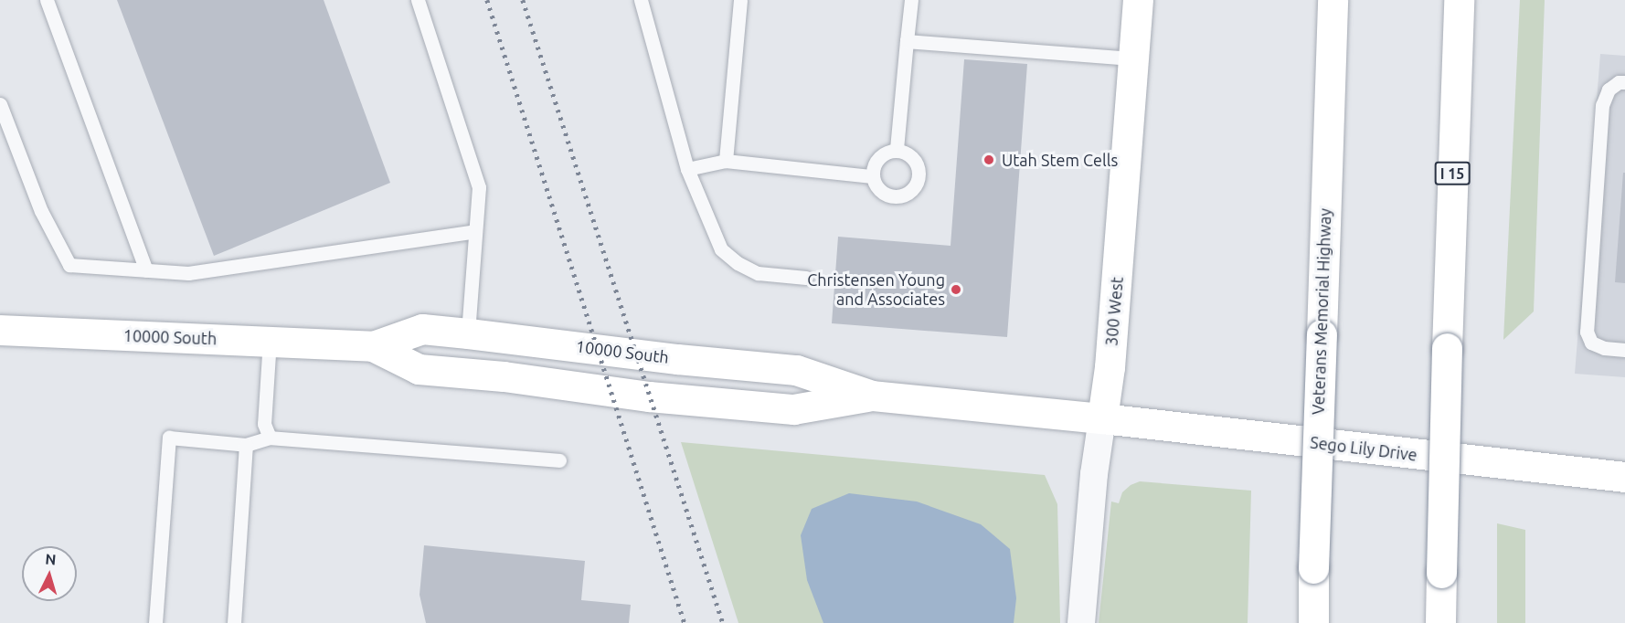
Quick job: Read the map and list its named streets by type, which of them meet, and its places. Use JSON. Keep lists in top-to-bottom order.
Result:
{
  "streets": {
    "main road": [
      "I 15",
      "300 West",
      "Veterans Memorial Highway",
      "10000 South",
      "Sego Lily Drive"
    ]
  },
  "crossings": [
    ["300 West", "10000 South"],
    ["300 West", "Sego Lily Drive"],
    ["10000 South", "Sego Lily Drive"]
  ],
  "places": ["Utah Stem Cells", "Christensen Young and Associates"],
  "north": "top"
}
